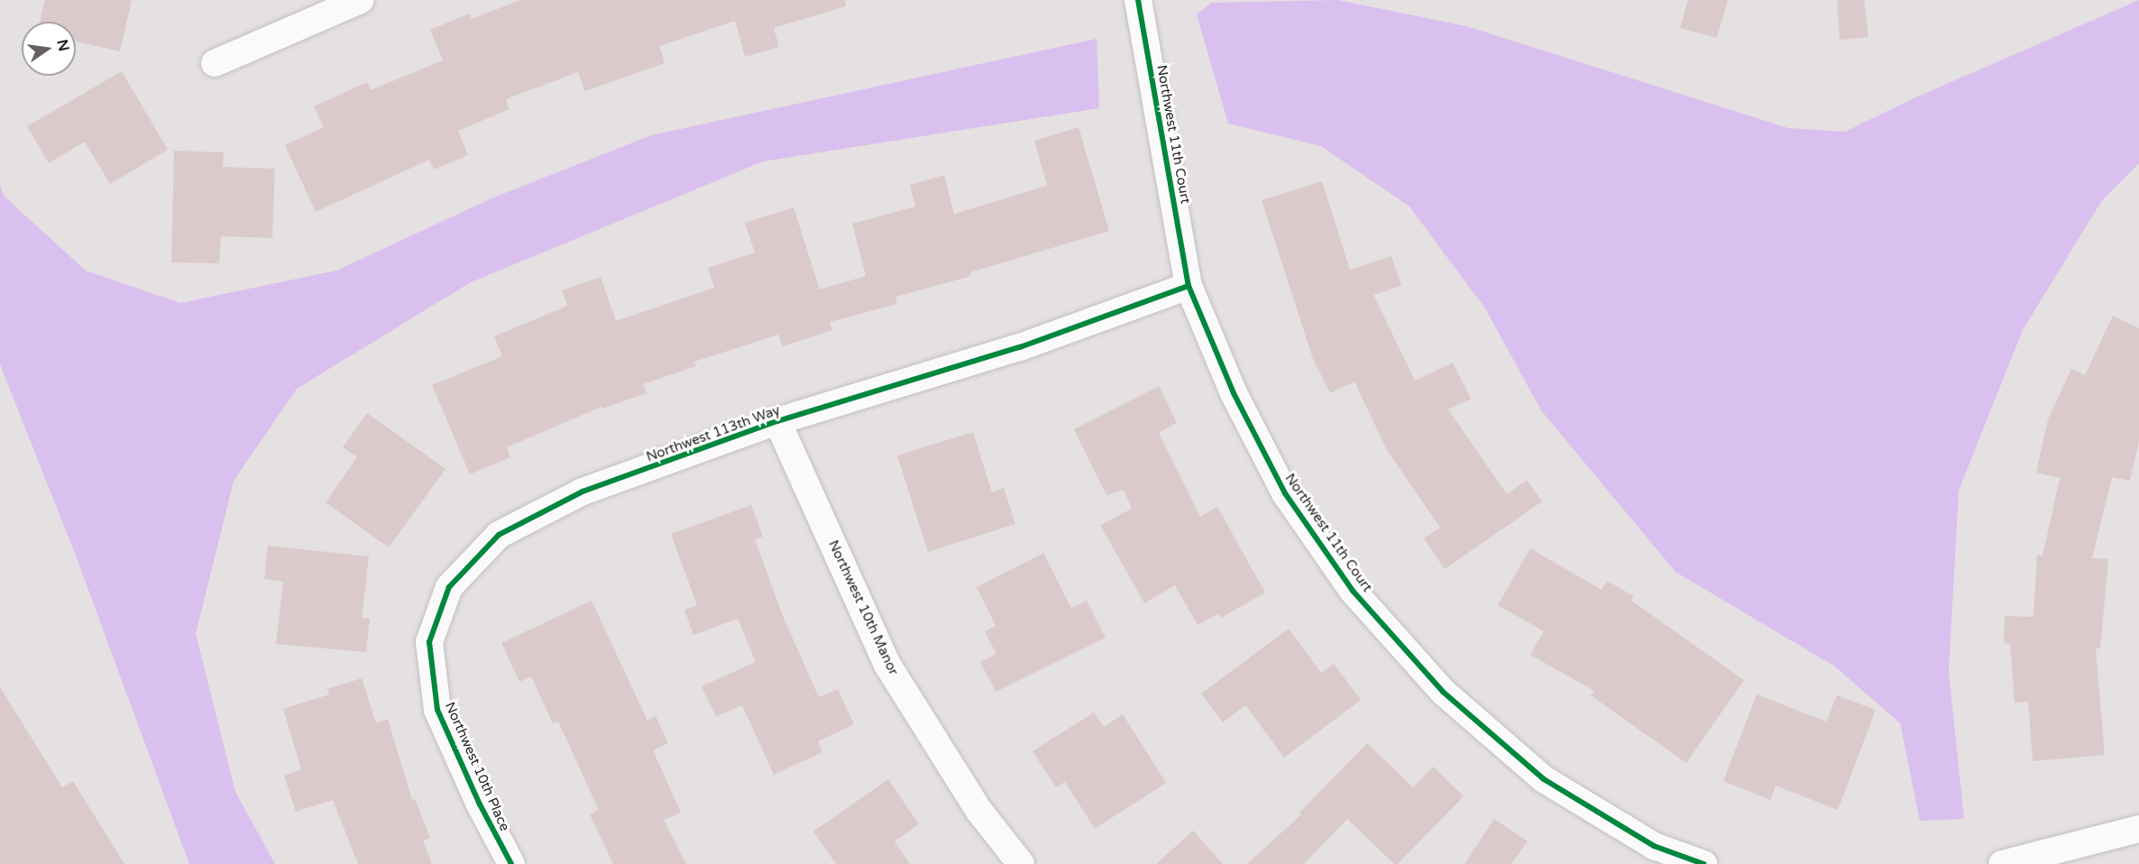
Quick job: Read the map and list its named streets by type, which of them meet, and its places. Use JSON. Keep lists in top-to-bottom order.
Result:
{
  "streets": {
    "street": [
      "Northwest 11th Court",
      "Northwest 113th Way",
      "Northwest 10th Manor",
      "Northwest 10th Place"
    ]
  },
  "crossings": [
    ["Northwest 11th Court", "Northwest 113th Way"],
    ["Northwest 113th Way", "Northwest 10th Manor"],
    ["Northwest 113th Way", "Northwest 10th Place"]
  ],
  "north": "right"
}
